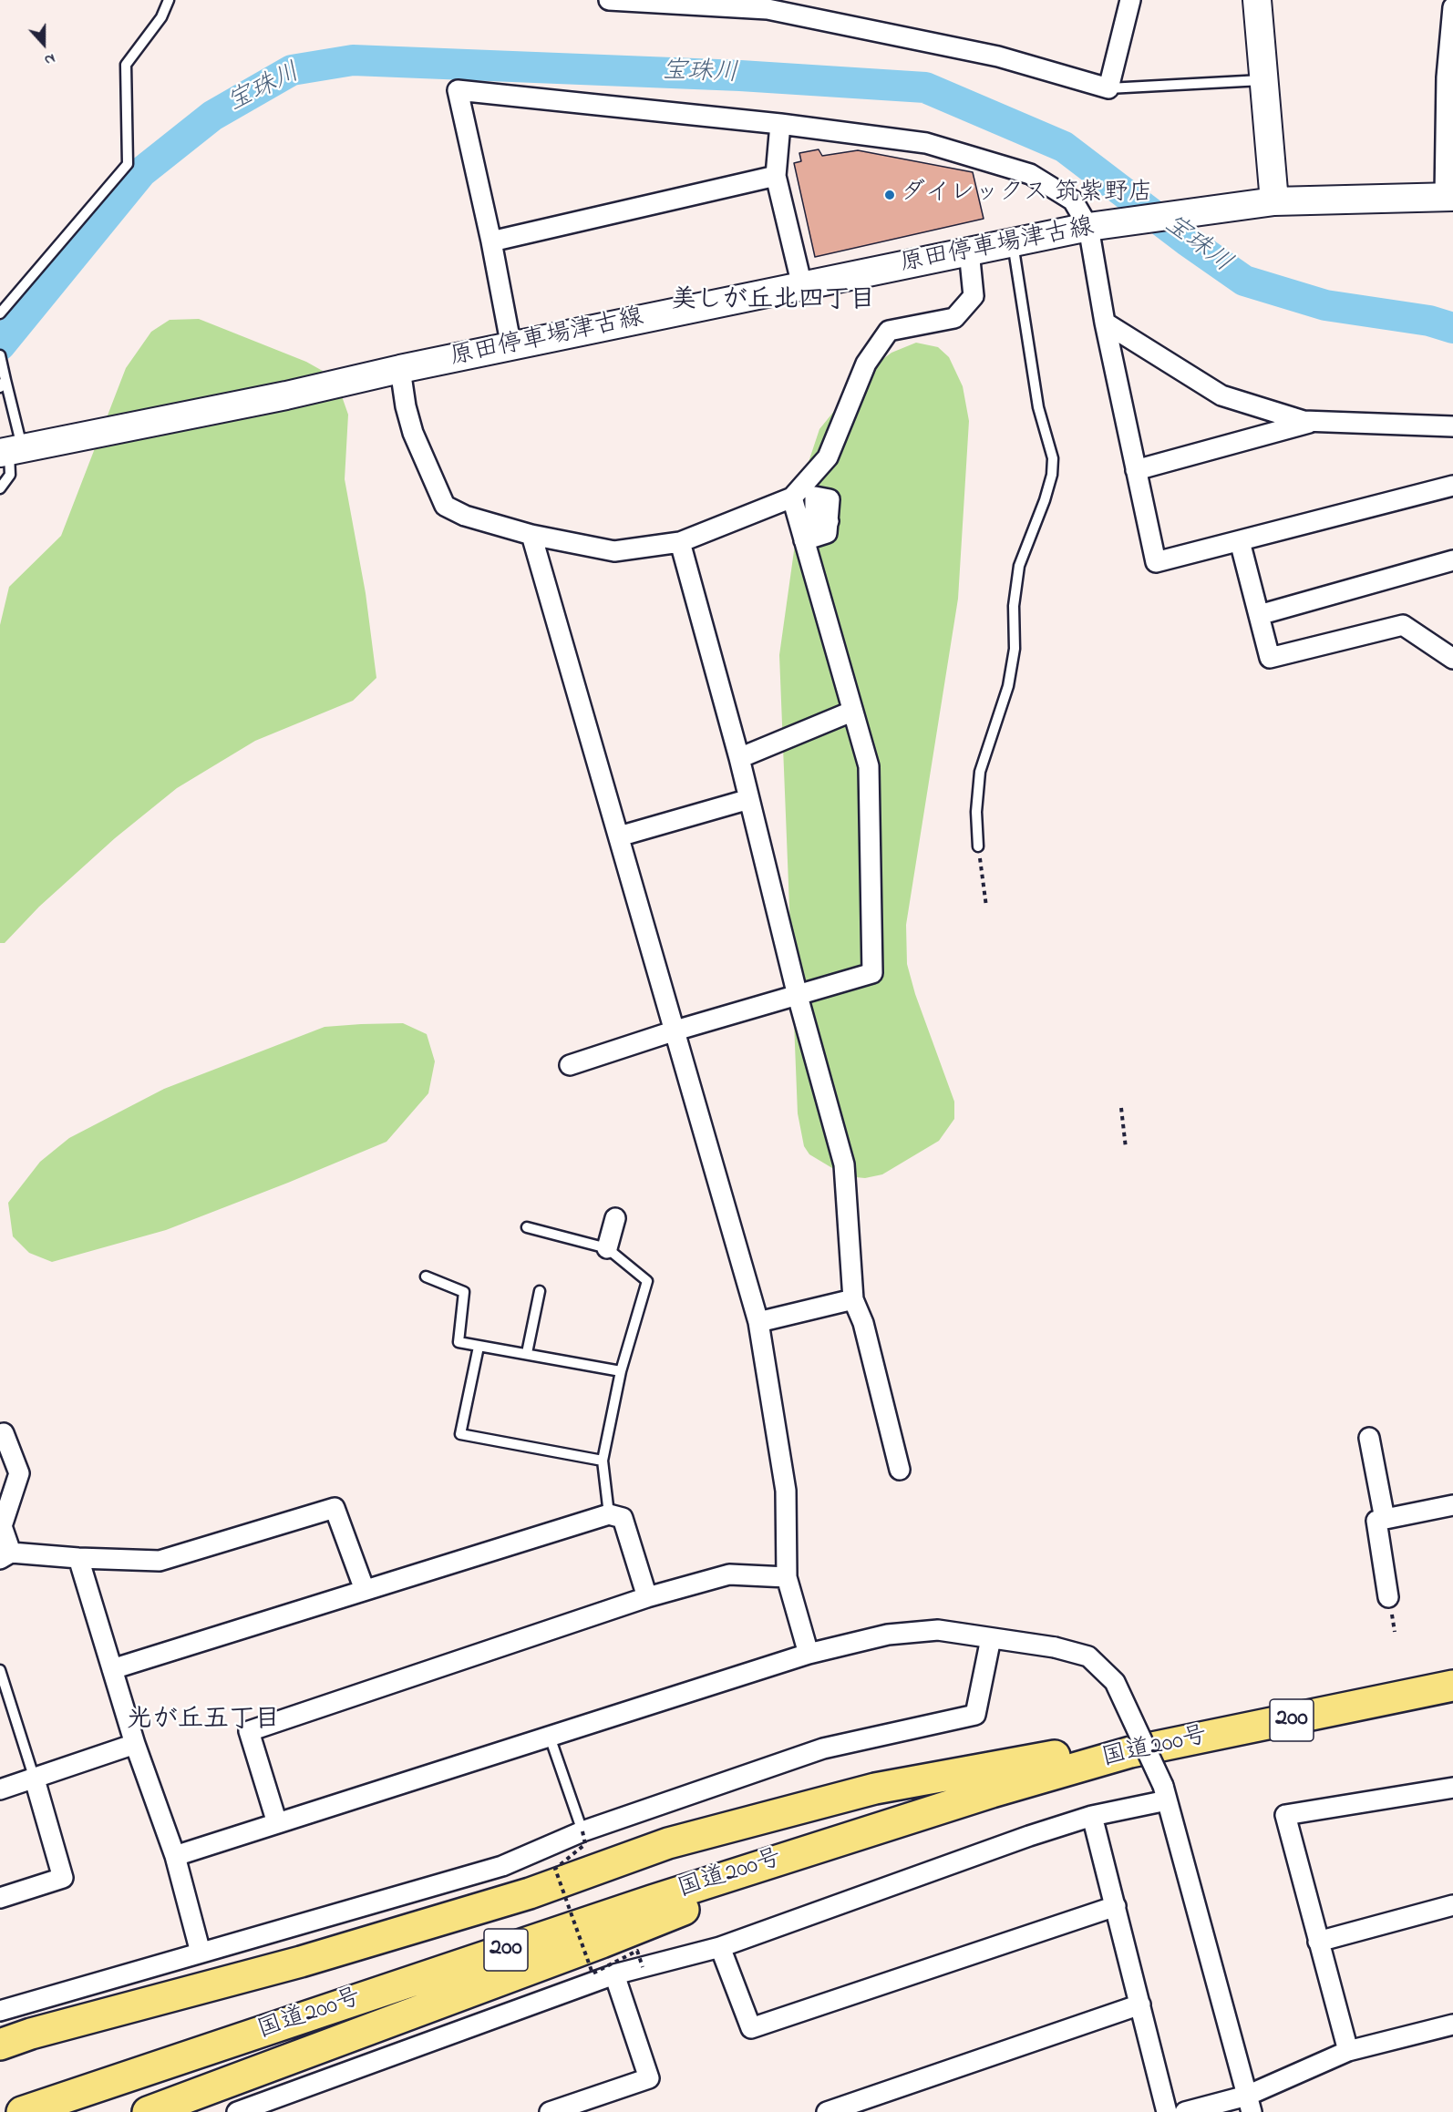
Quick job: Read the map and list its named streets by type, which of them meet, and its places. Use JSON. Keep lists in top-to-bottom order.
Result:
{
  "streets": {
    "highway": ["200", "国道200号"],
    "main road": ["原田停車場津古線"]
  },
  "districts": ["美しが丘北四丁目", "光が丘五丁目"],
  "water": ["宝珠川"],
  "places": ["ダイレックス 筑紫野店"],
  "north": "bottom"
}
